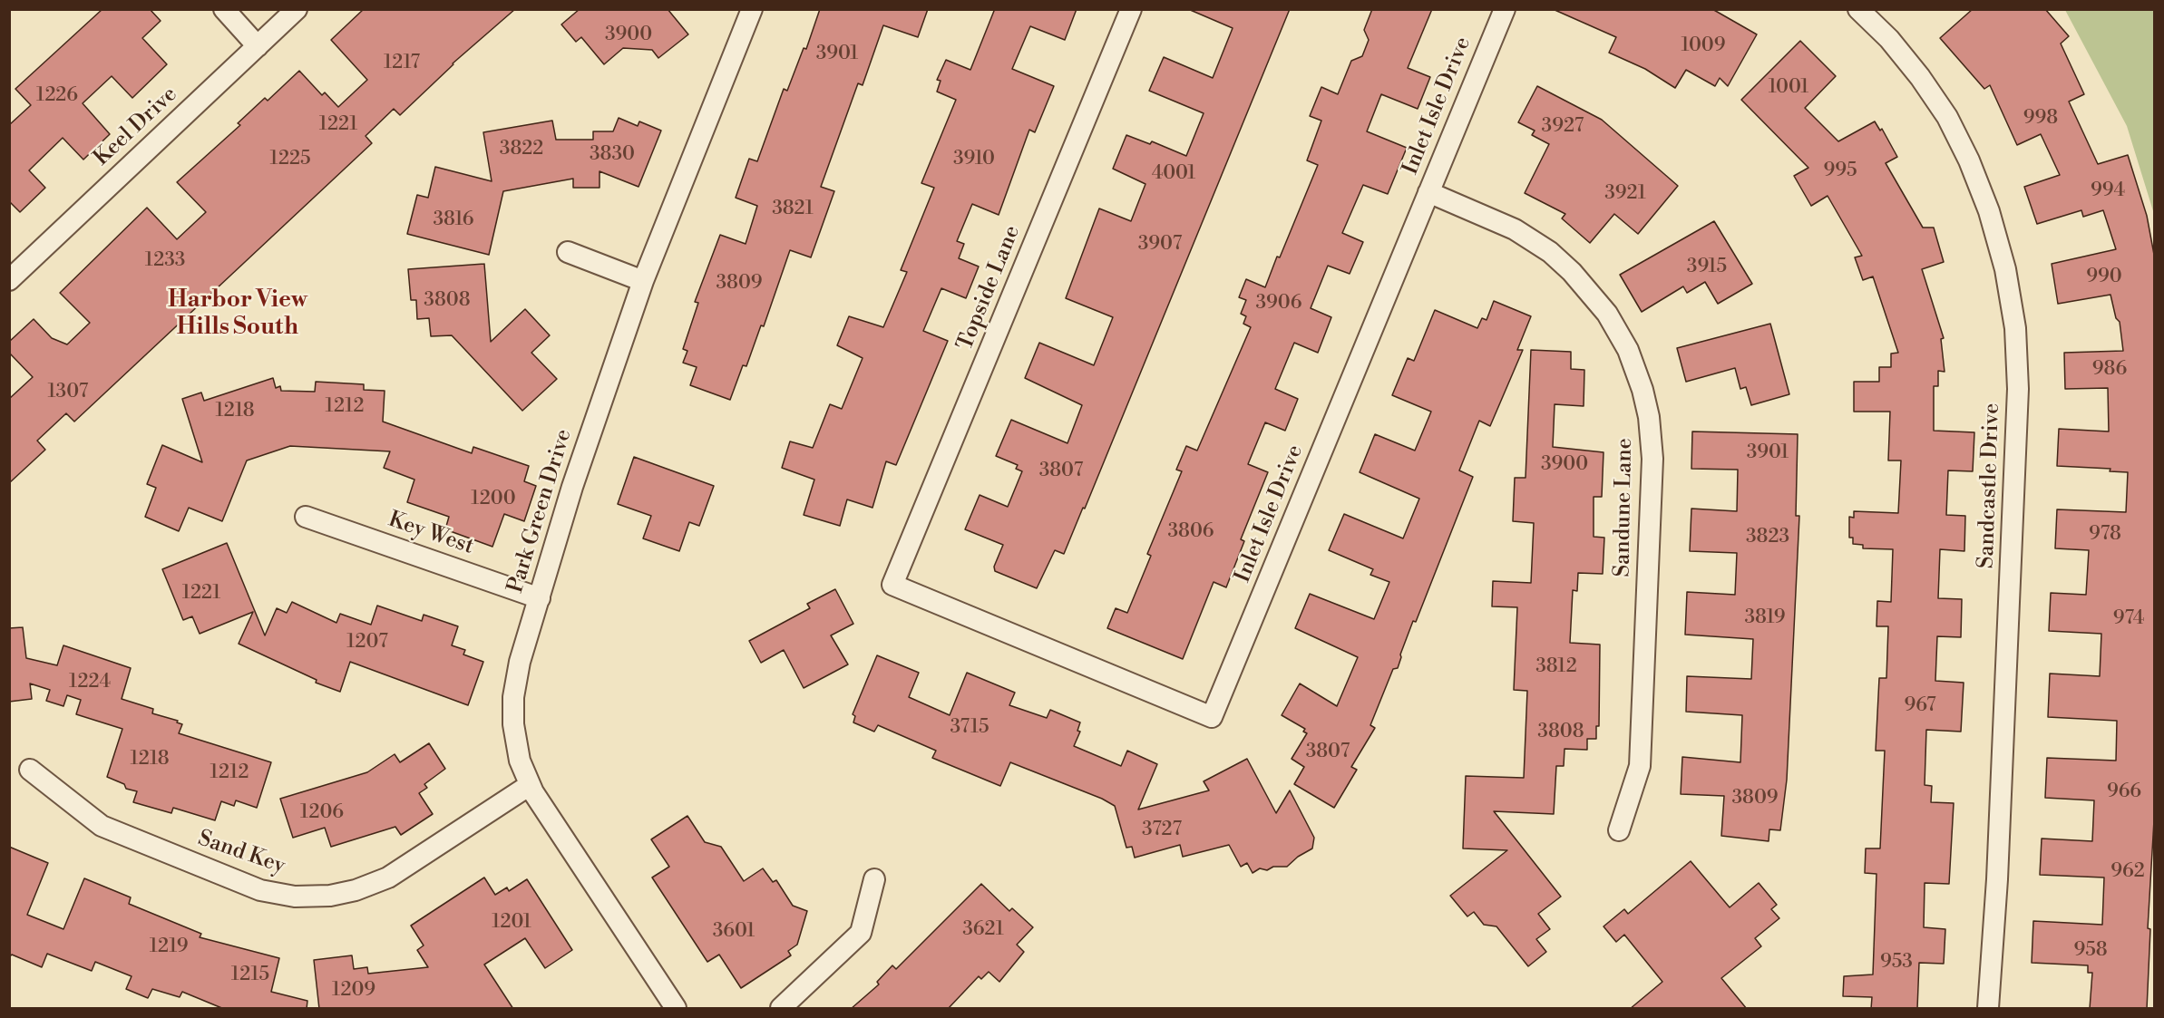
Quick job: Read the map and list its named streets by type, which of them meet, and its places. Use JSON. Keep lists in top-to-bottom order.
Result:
{
  "streets": {
    "street": [
      "Inlet Isle Drive",
      "Keel Drive",
      "Topside Lane",
      "Sandcastle Drive",
      "Sandune Lane",
      "Park Green Drive",
      "Key West",
      "Sand Key"
    ]
  },
  "crossings": [
    ["Inlet Isle Drive", "Topside Lane"],
    ["Inlet Isle Drive", "Sandune Lane"],
    ["Park Green Drive", "Key West"],
    ["Park Green Drive", "Sand Key"]
  ],
  "districts": ["Harbor View Hills South"],
  "house_numbers": [
    "3900",
    "1009",
    "3901",
    "1217",
    "1001",
    "1226",
    "998",
    "1221",
    "3927",
    "3822",
    "3830",
    "1225",
    "3910",
    "995",
    "4001",
    "994",
    "3921",
    "3821",
    "3816",
    "3907",
    "1233",
    "3915",
    "990",
    "3809",
    "3808",
    "3906",
    "986",
    "1307",
    "1212",
    "1218",
    "3901",
    "3900",
    "3807",
    "1200",
    "3806",
    "978",
    "3823",
    "1221",
    "3819",
    "974",
    "1207",
    "3812",
    "1224",
    "967",
    "3715",
    "3808",
    "3807",
    "1218",
    "1212",
    "966",
    "3809",
    "1206",
    "3727",
    "962",
    "1201",
    "3621",
    "3601",
    "1219",
    "958",
    "953",
    "1215",
    "1209"
  ]
}
